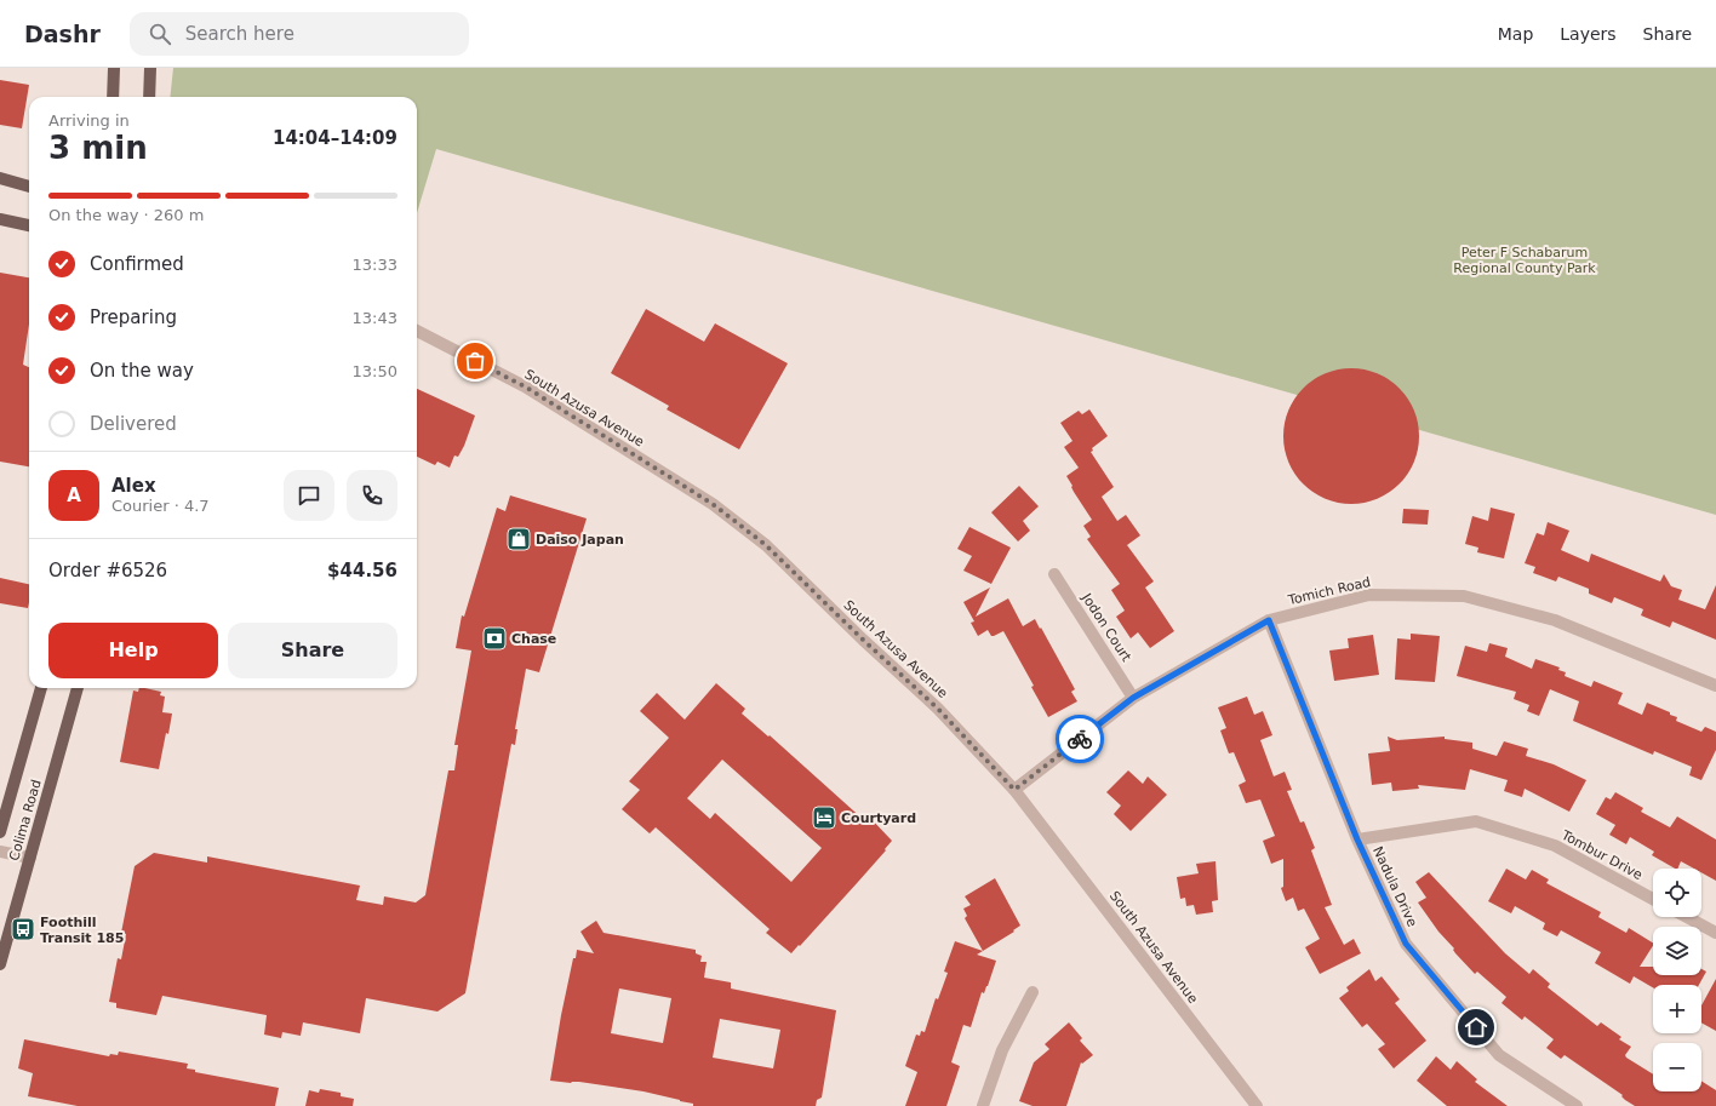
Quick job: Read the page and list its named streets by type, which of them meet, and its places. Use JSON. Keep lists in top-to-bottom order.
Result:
{
  "streets": {
    "main road": ["Colima Road"],
    "street": [
      "South Azusa Avenue",
      "Tomich Road",
      "Jodon Court",
      "Tombur Drive",
      "Nadula Drive"
    ]
  },
  "crossings": [
    ["South Azusa Avenue", "Tomich Road"],
    ["Tomich Road", "Jodon Court"],
    ["Tomich Road", "Nadula Drive"],
    ["Tombur Drive", "Nadula Drive"]
  ],
  "parks": ["Peter F Schabarum Regional County Park"],
  "places": {
    "shop": ["Daiso Japan"],
    "bank": ["Chase"],
    "hotel": ["Courtyard"],
    "bus stop": ["Foothill Transit 185"]
  },
  "page": {
    "header": "Dashr",
    "search": "Search here",
    "nav": ["Map", "Layers", "Share"],
    "heading": ["3 min", "Arriving in", "14:04–14:09"],
    "panel": [
      "Alex",
      "Courier · 4.7",
      "Order #6526",
      "$44.56"
    ],
    "bar": "On the way · 260 m",
    "list": [
      ["Confirmed", "13:33"],
      ["Preparing", "13:43"],
      ["On the way", "13:50"],
      "Delivered"
    ],
    "round": "A",
    "buttons": ["Help", "Share"],
    "map_buttons": ["+", "−"]
  }
}
